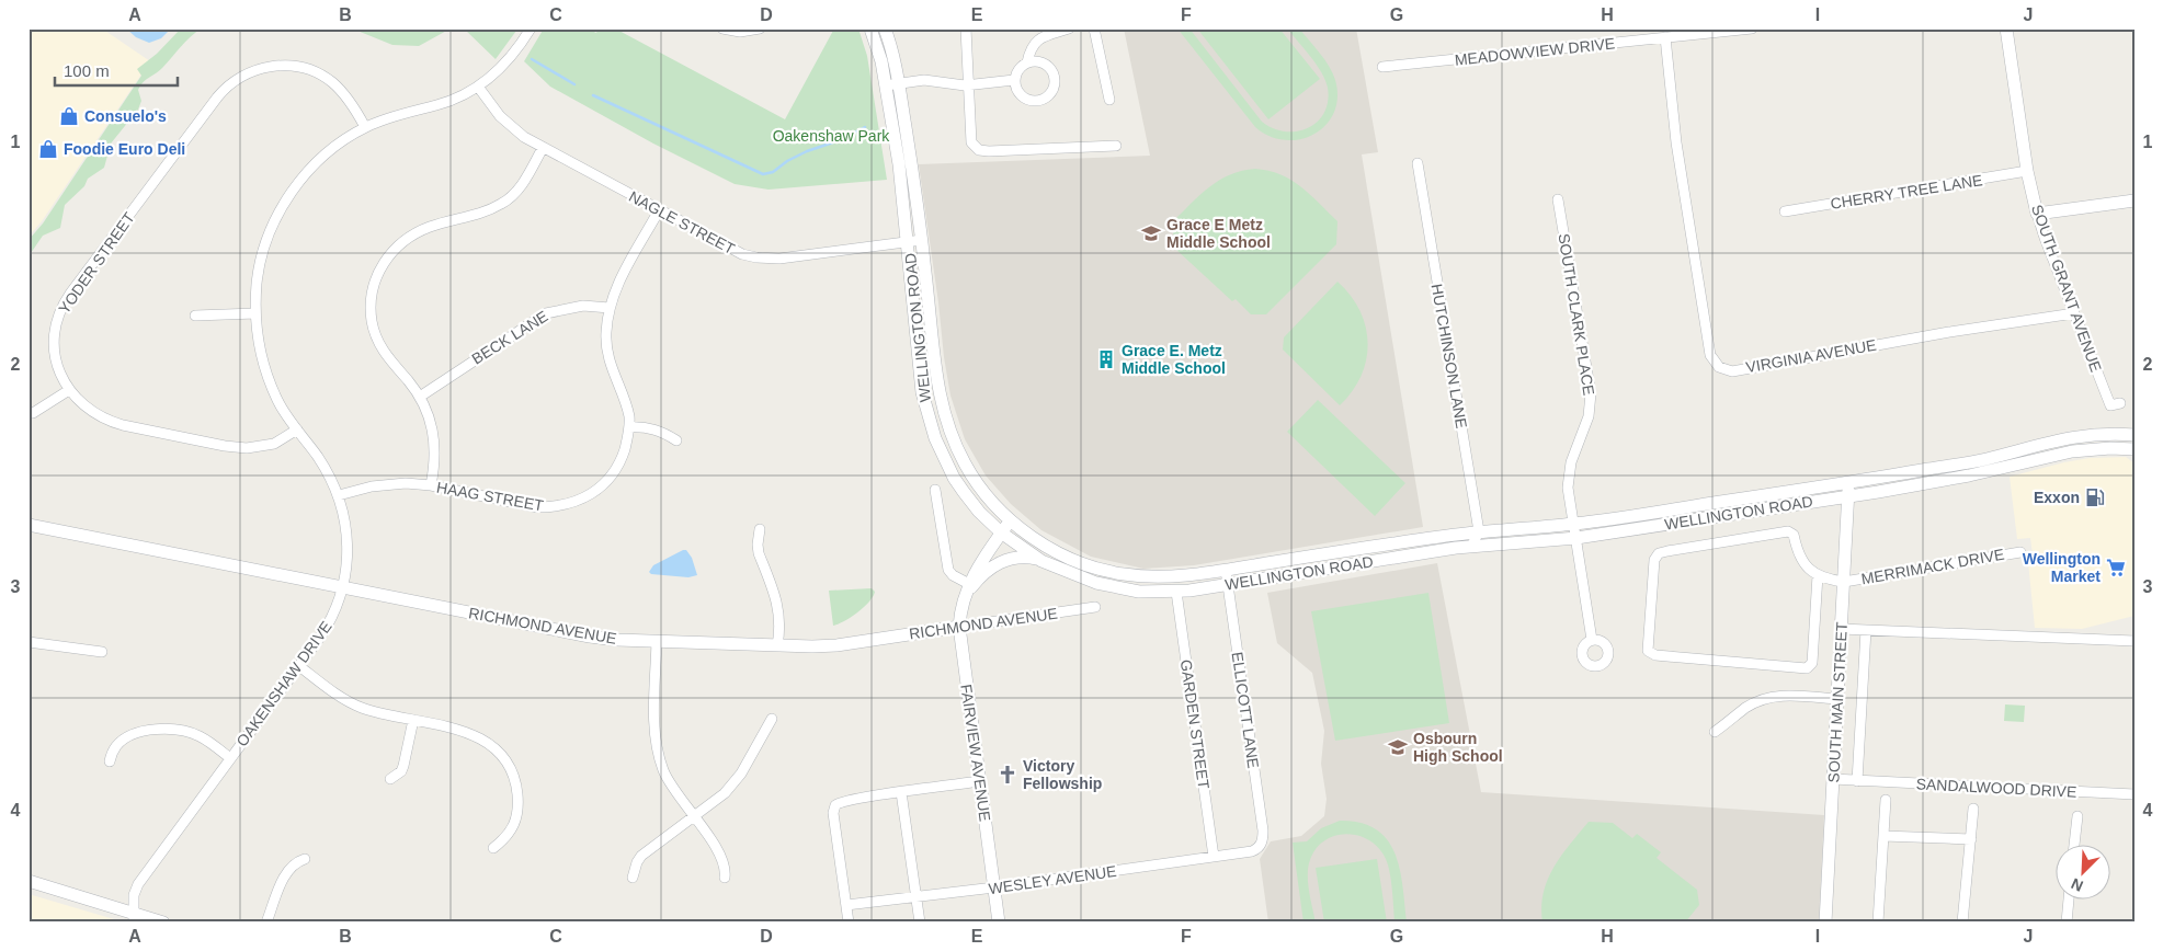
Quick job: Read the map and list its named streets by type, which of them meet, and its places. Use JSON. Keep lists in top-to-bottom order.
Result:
{
  "streets": {
    "main road": [
      "SOUTH GRANT AVENUE",
      "WELLINGTON ROAD",
      "RICHMOND AVENUE",
      "SOUTH MAIN STREET",
      "FAIRVIEW AVENUE"
    ],
    "street": [
      "MEADOWVIEW DRIVE",
      "CHERRY TREE LANE",
      "NAGLE STREET",
      "YODER STREET",
      "SOUTH CLARK PLACE",
      "BECK LANE",
      "HUTCHINSON LANE",
      "VIRGINIA AVENUE",
      "HAAG STREET",
      "MERRIMACK DRIVE",
      "OAKENSHAW DRIVE",
      "ELLICOTT LANE",
      "GARDEN STREET",
      "SANDALWOOD DRIVE",
      "WESLEY AVENUE"
    ]
  },
  "crossings": [
    ["MEADOWVIEW DRIVE", "VIRGINIA AVENUE"],
    ["CHERRY TREE LANE", "SOUTH GRANT AVENUE"],
    ["NAGLE STREET", "WELLINGTON ROAD"],
    ["NAGLE STREET", "HAAG STREET"],
    ["NAGLE STREET", "OAKENSHAW DRIVE"],
    ["YODER STREET", "OAKENSHAW DRIVE"],
    ["SOUTH GRANT AVENUE", "VIRGINIA AVENUE"],
    ["SOUTH CLARK PLACE", "WELLINGTON ROAD"],
    ["WELLINGTON ROAD", "HUTCHINSON LANE"],
    ["WELLINGTON ROAD", "SOUTH MAIN STREET"],
    ["WELLINGTON ROAD", "ELLICOTT LANE"],
    ["WELLINGTON ROAD", "GARDEN STREET"],
    ["WELLINGTON ROAD", "FAIRVIEW AVENUE"],
    ["BECK LANE", "HAAG STREET"],
    ["HAAG STREET", "OAKENSHAW DRIVE"],
    ["MERRIMACK DRIVE", "SOUTH MAIN STREET"],
    ["RICHMOND AVENUE", "OAKENSHAW DRIVE"],
    ["RICHMOND AVENUE", "FAIRVIEW AVENUE"],
    ["SOUTH MAIN STREET", "SANDALWOOD DRIVE"],
    ["ELLICOTT LANE", "WESLEY AVENUE"],
    ["GARDEN STREET", "WESLEY AVENUE"],
    ["FAIRVIEW AVENUE", "WESLEY AVENUE"]
  ],
  "parks": ["Oakenshaw Park"],
  "places": {
    "shop": ["Consuelo's", "Foodie Euro Deli"],
    "school or university": ["Grace E Metz Middle School", "Osbourn High School"],
    "building": ["Grace E. Metz Middle School"],
    "fuel station": ["Exxon"],
    "supermarket": ["Wellington Market"],
    "church": ["Victory Fellowship"]
  },
  "scale_bar": "100 m",
  "north": "bottom left",
  "grid": {
    "columns": [
      "A",
      "B",
      "C",
      "D",
      "E",
      "F",
      "G",
      "H",
      "I",
      "J"
    ],
    "rows": [
      "1",
      "2",
      "3",
      "4"
    ]
  }
}
